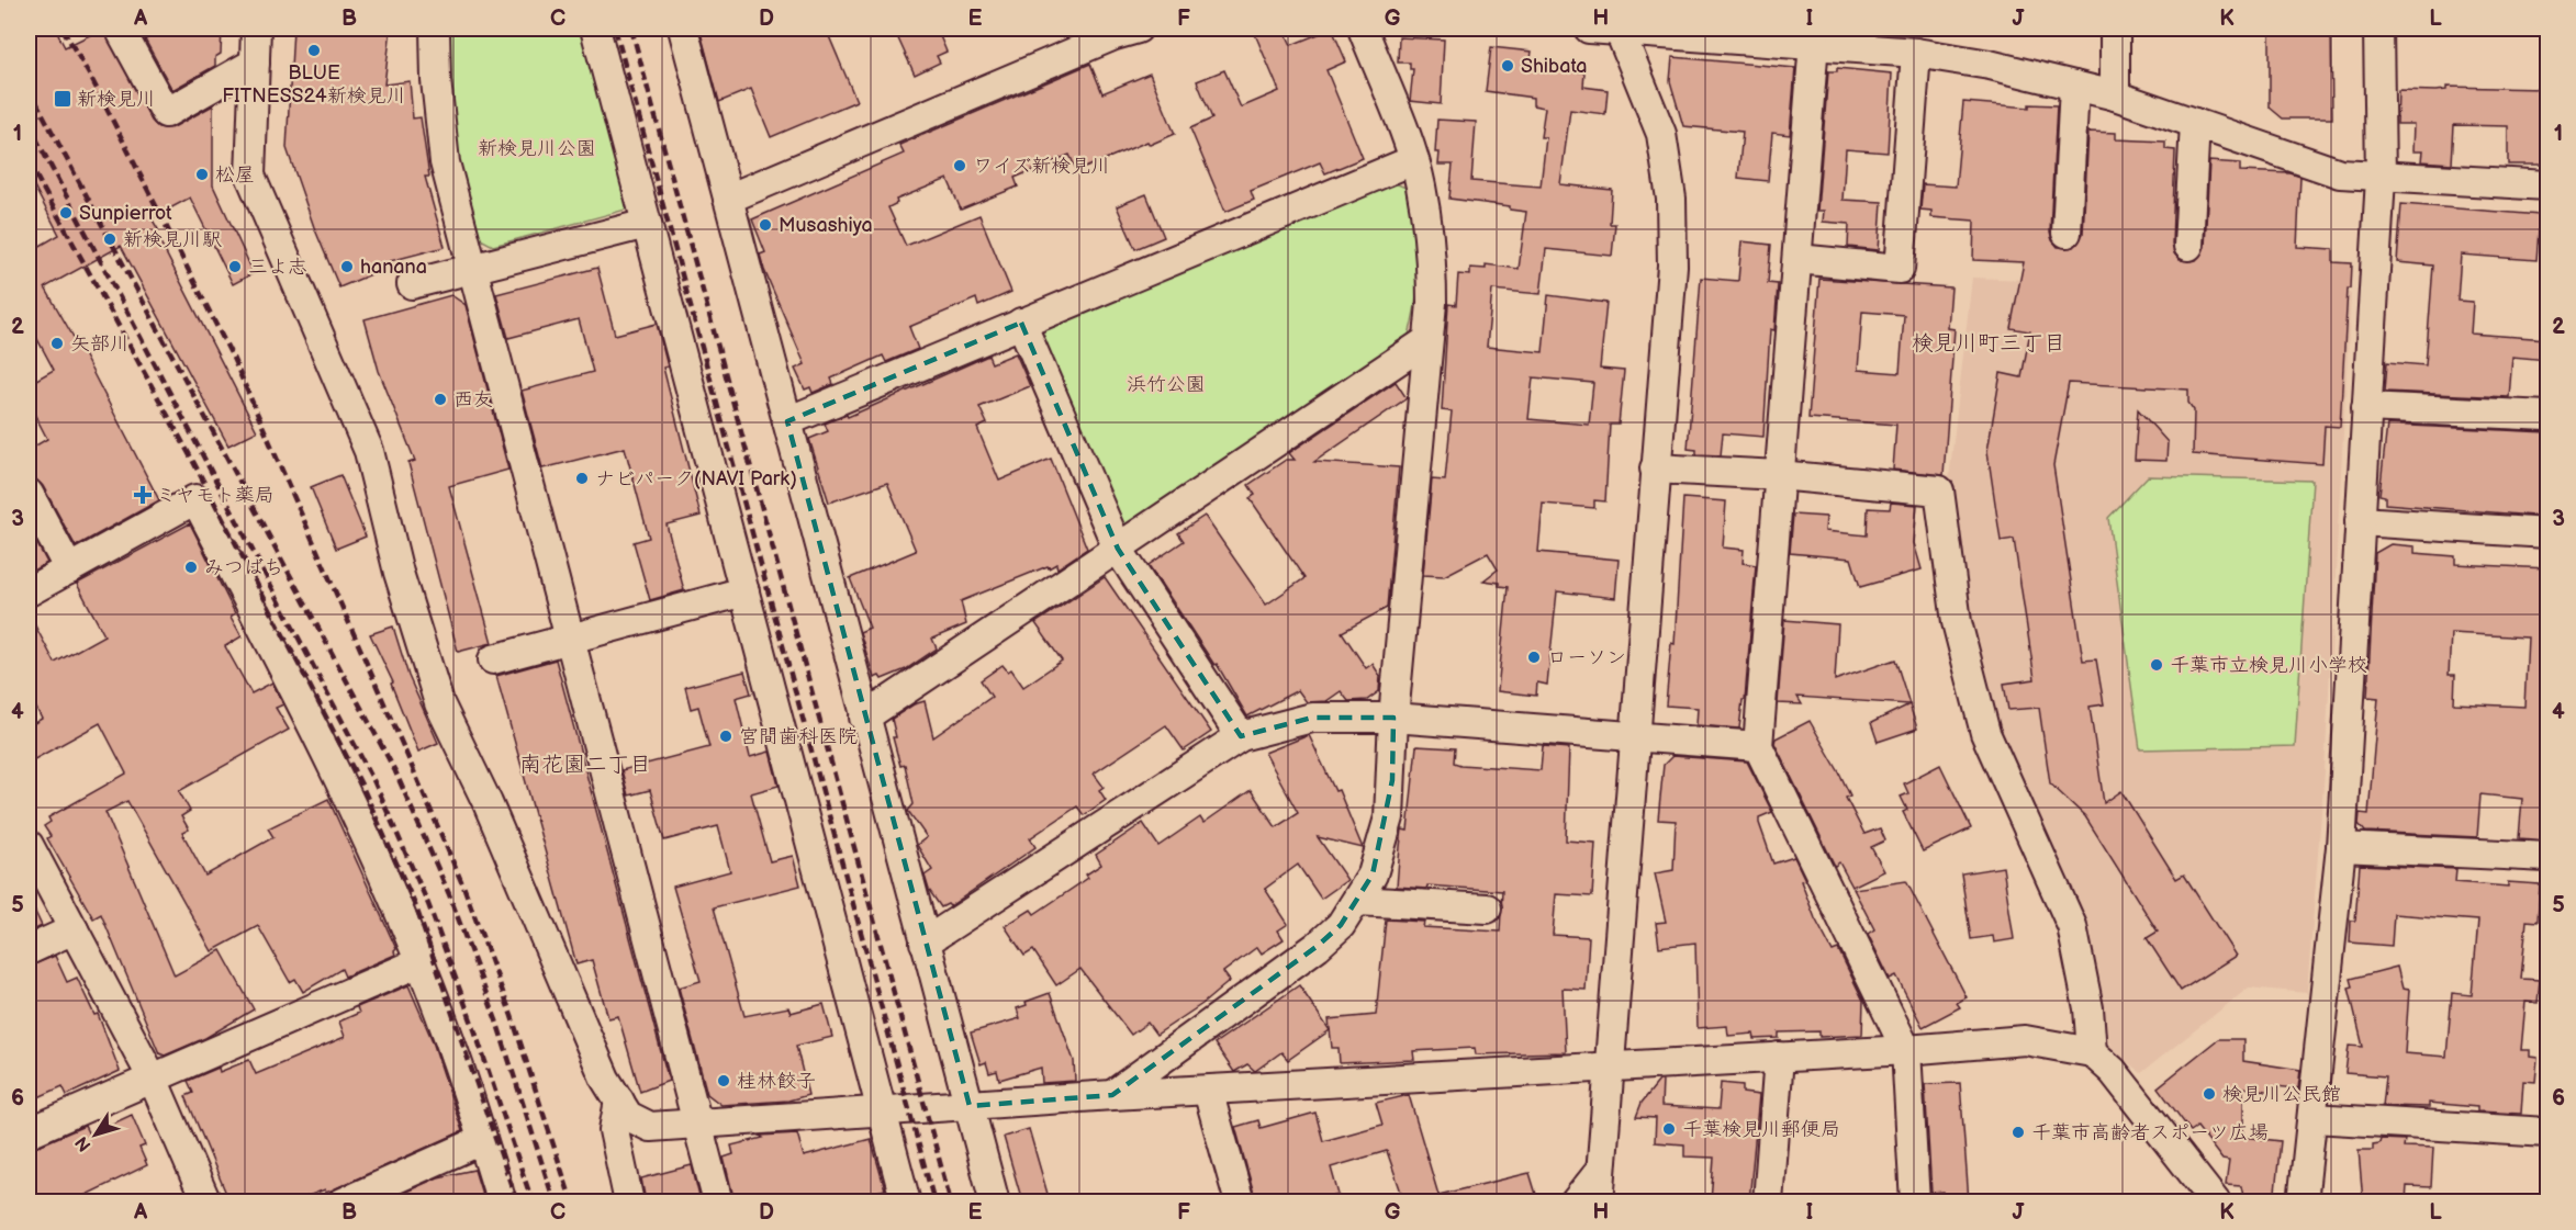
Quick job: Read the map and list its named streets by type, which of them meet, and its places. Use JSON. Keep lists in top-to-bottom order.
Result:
{
  "districts": ["検見川町三丁目", "南花園二丁目"],
  "parks": ["新検見川公園", "浜竹公園"],
  "places": {
    "other": [
      "BLUE FITNESS24新検見川",
      "Shibata",
      "ワイズ新検見川",
      "松屋",
      "Sunpierrot",
      "Musashiya",
      "新検見川駅",
      "三よ志",
      "hanana",
      "矢部川",
      "西友",
      "ナビパーク(NAVI Park)",
      "みつばち",
      "ローソン",
      "千葉市立検見川小学校",
      "宮間歯科医院",
      "桂林餃子",
      "検見川公民館",
      "千葉検見川郵便局",
      "千葉市高齢者スポーツ広場"
    ],
    "transit": ["新検見川"],
    "health": ["ミヤモト薬局"]
  },
  "north": "bottom left",
  "grid": {
    "columns": [
      "A",
      "B",
      "C",
      "D",
      "E",
      "F",
      "G",
      "H",
      "I",
      "J",
      "K",
      "L"
    ],
    "rows": [
      "1",
      "2",
      "3",
      "4",
      "5",
      "6"
    ]
  }
}
